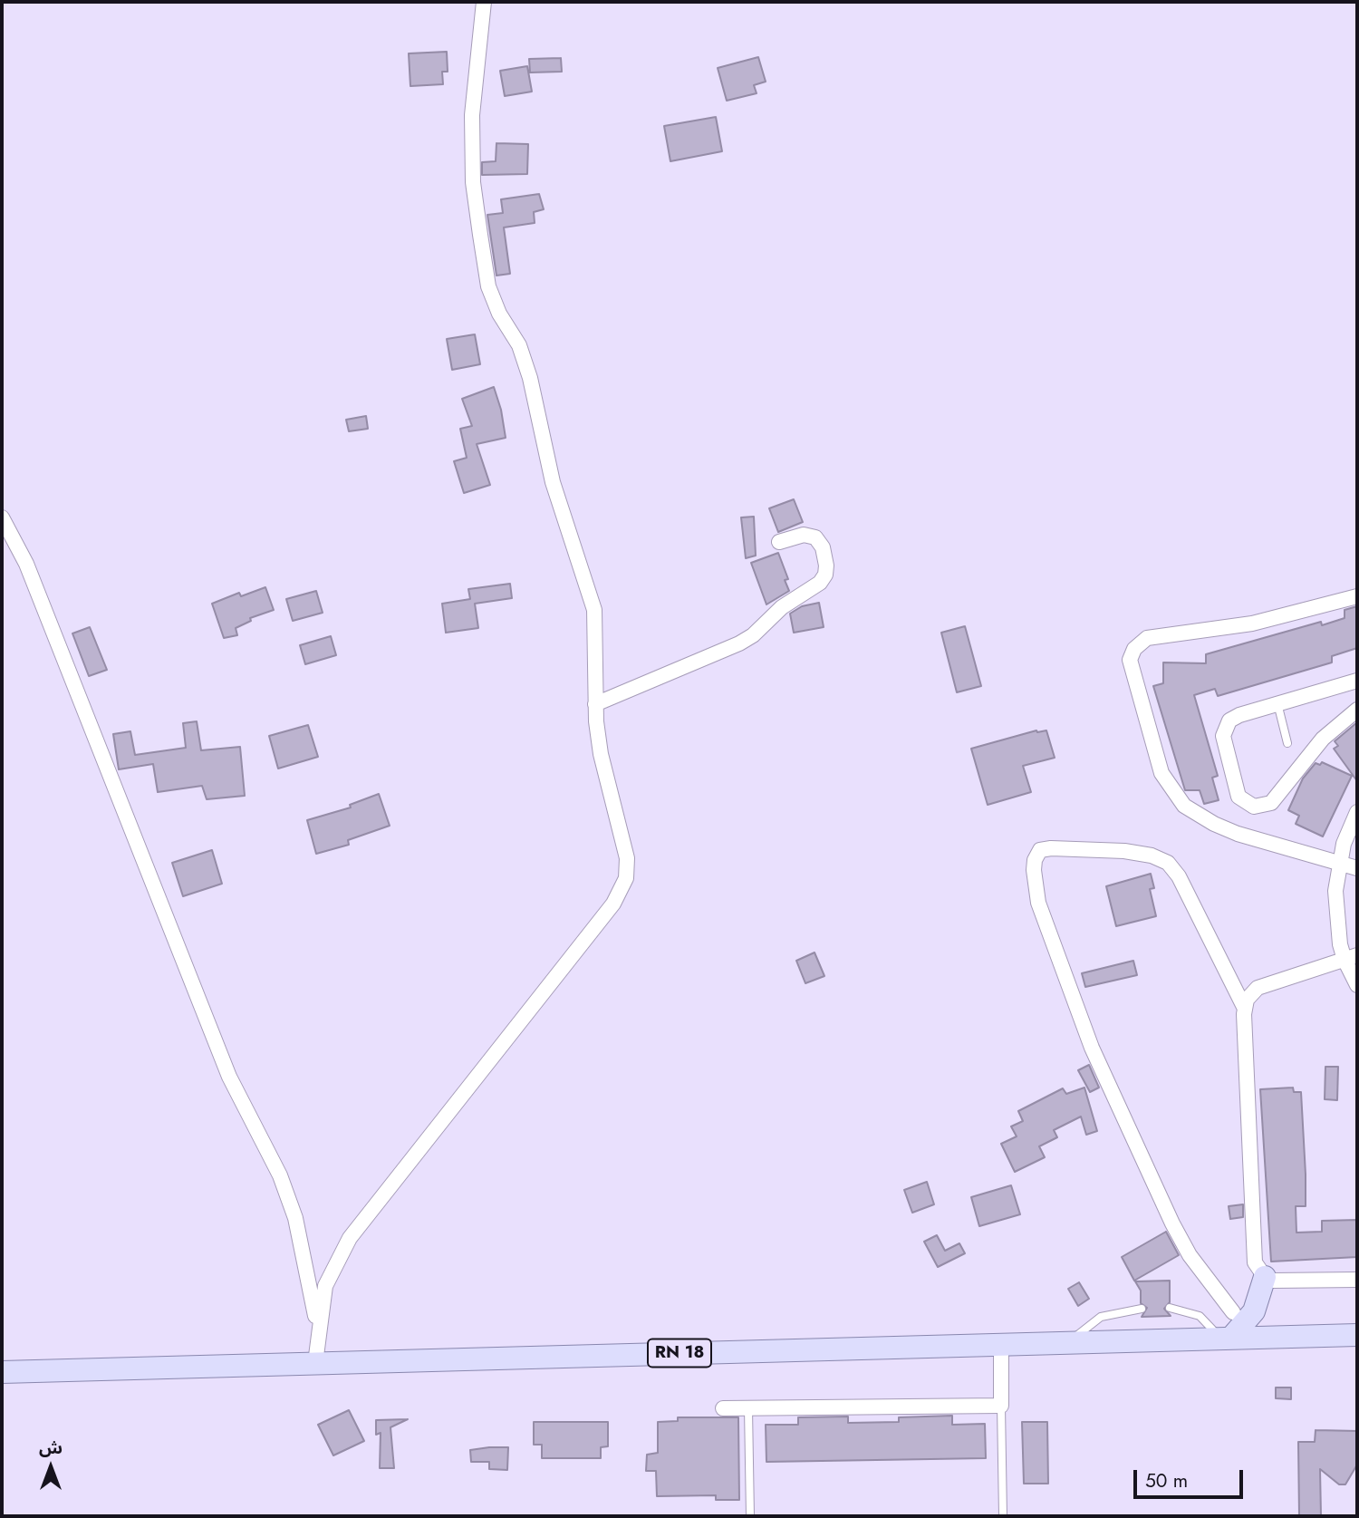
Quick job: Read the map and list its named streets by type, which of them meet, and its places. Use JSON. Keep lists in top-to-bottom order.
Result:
{
  "streets": {
    "main road": ["RN 18"]
  },
  "scale_bar": "50 m",
  "north": "top"
}
